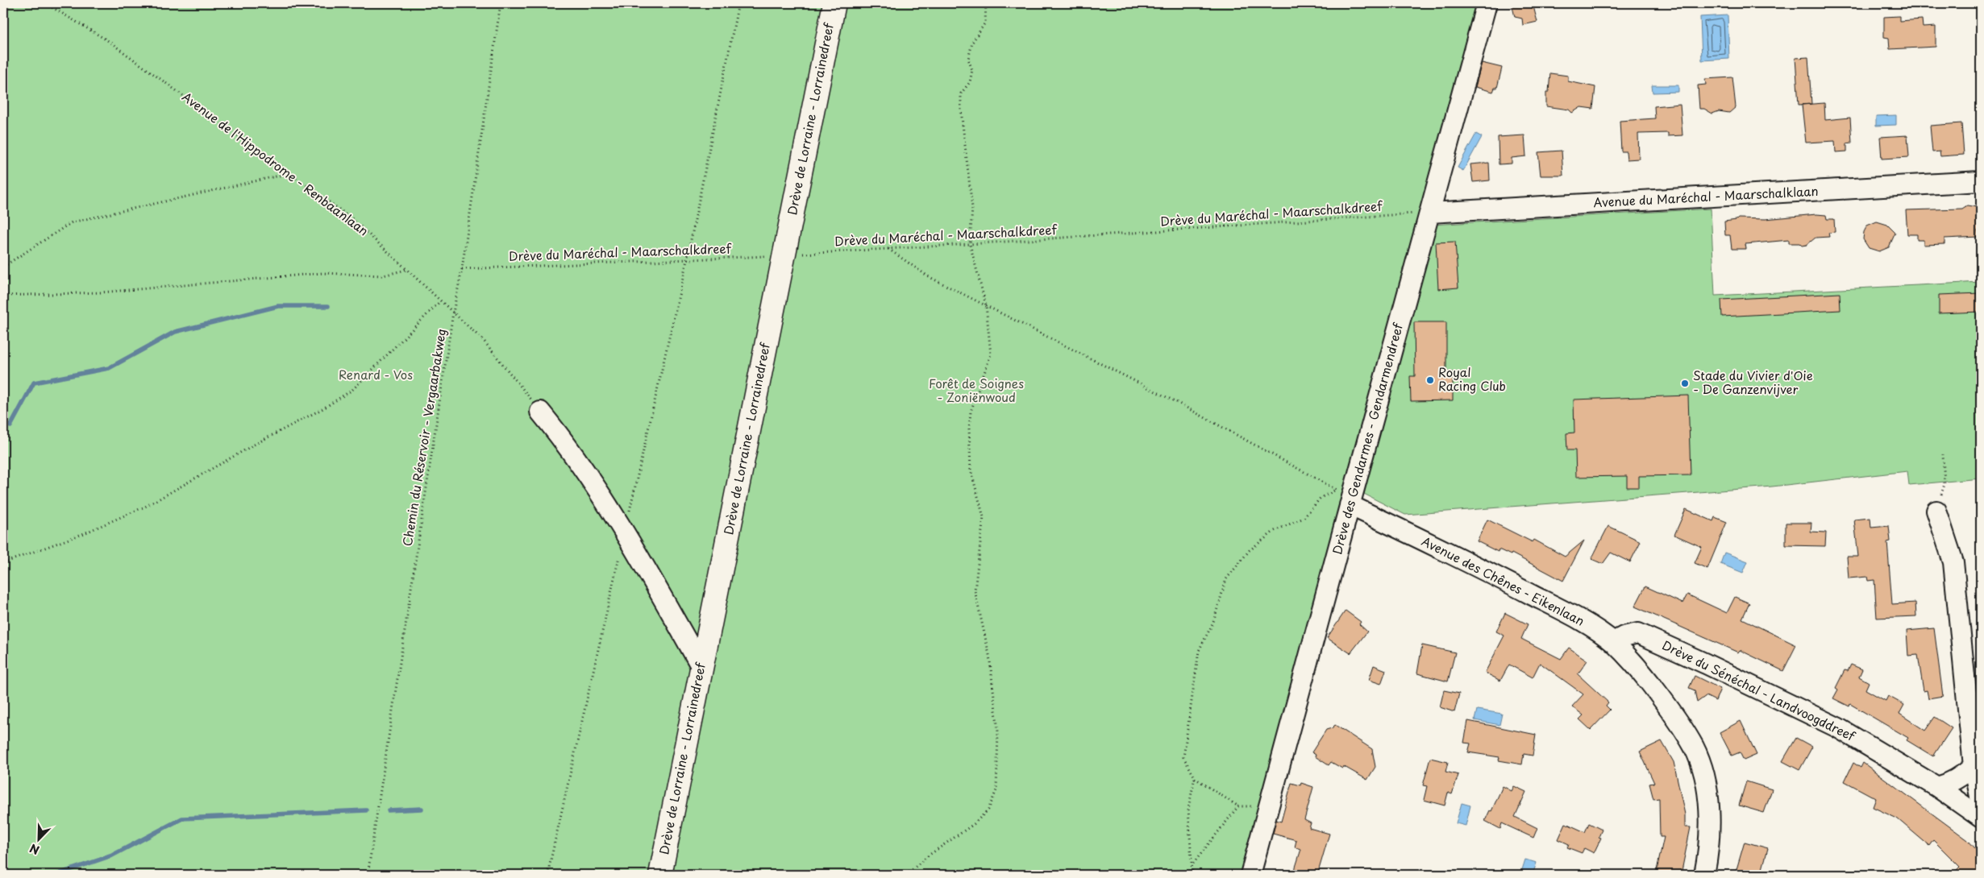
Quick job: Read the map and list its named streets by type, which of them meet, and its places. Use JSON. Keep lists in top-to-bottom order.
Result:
{
  "streets": {
    "main road": ["Drève de Lorraine - Lorrainedreef"],
    "street": [
      "Avenue du Maréchal - Maarschalklaan",
      "Drève des Gendarmes - Gendarmendreef",
      "Avenue des Chênes - Eikenlaan",
      "Drève du Sénéchal - Landvoogddreef"
    ],
    "path": ["Avenue de l'Hippodrome - Renbaanlaan", "Drève du Maréchal - Maarschalkdreef", "Chemin du Réservoir - Vergaarbakweg"]
  },
  "crossings": [
    ["Drève de Lorraine - Lorrainedreef", "Drève du Maréchal - Maarschalkdreef"],
    ["Avenue de l'Hippodrome - Renbaanlaan", "Chemin du Réservoir - Vergaarbakweg"],
    ["Avenue du Maréchal - Maarschalklaan", "Drève du Maréchal - Maarschalkdreef"],
    ["Avenue du Maréchal - Maarschalklaan", "Drève des Gendarmes - Gendarmendreef"],
    ["Drève du Maréchal - Maarschalkdreef", "Chemin du Réservoir - Vergaarbakweg"],
    ["Drève du Maréchal - Maarschalkdreef", "Drève des Gendarmes - Gendarmendreef"],
    ["Drève des Gendarmes - Gendarmendreef", "Avenue des Chênes - Eikenlaan"],
    ["Avenue des Chênes - Eikenlaan", "Drève du Sénéchal - Landvoogddreef"]
  ],
  "parks": ["Renard - Vos", "Forêt de Soignes - Zoniënwoud"],
  "places": ["Royal Racing Club", "Stade du Vivier d'Oie - De Ganzenvijver"],
  "north": "bottom left"
}
